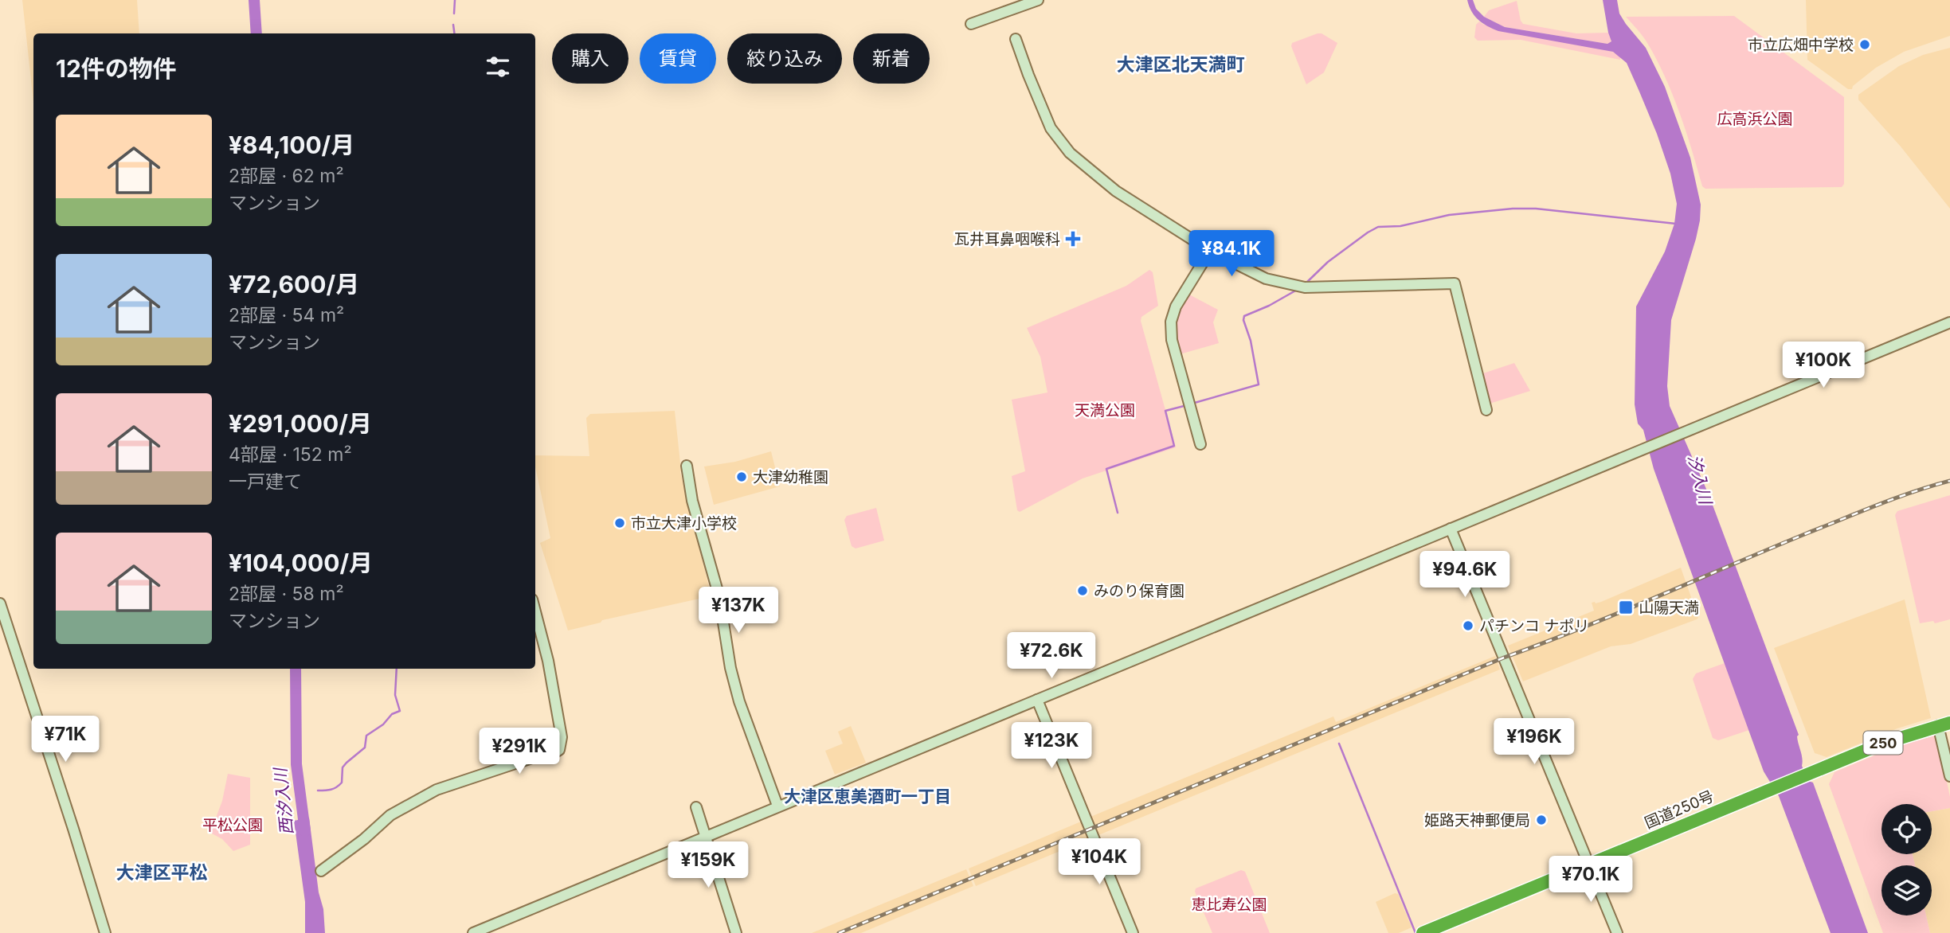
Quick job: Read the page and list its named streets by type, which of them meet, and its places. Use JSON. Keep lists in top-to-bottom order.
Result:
{
  "streets": {
    "highway": ["250", "国道250号"]
  },
  "districts": ["大津区北天満町", "大津区恵美酒町一丁目", "大津区平松"],
  "water": ["汐入川", "西汐入川"],
  "parks": [
    "広高浜公園",
    "天満公園",
    "平松公園",
    "恵比寿公園"
  ],
  "places": {
    "other": [
      "市立広畑中学校",
      "大津幼稚園",
      "市立大津小学校",
      "みのり保育園",
      "パチンコ ナポリ",
      "姫路天神郵便局"
    ],
    "health": ["瓦井耳鼻咽喉科"],
    "transit": ["山陽天満"]
  },
  "page": {
    "chip": [
      "購入",
      "賃貸",
      "絞り込み",
      "新着"
    ],
    "heading": "12件の物件",
    "list": [
      {
        "name": "¥84,100/月",
        "note": "2部屋 · 62 m² · マンション"
      },
      {
        "name": "¥72,600/月",
        "note": "2部屋 · 54 m² · マンション"
      },
      {
        "name": "¥291,000/月",
        "note": "4部屋 · 152 m² · 一戸建て"
      },
      {
        "name": "¥104,000/月",
        "note": "2部屋 · 58 m² · マンション"
      }
    ],
    "price": [
      "¥84.1K",
      "¥100K",
      "¥94.6K",
      "¥137K",
      "¥72.6K",
      "¥71K",
      "¥196K",
      "¥123K",
      "¥291K",
      "¥104K",
      "¥159K",
      "¥70.1K"
    ]
  }
}
